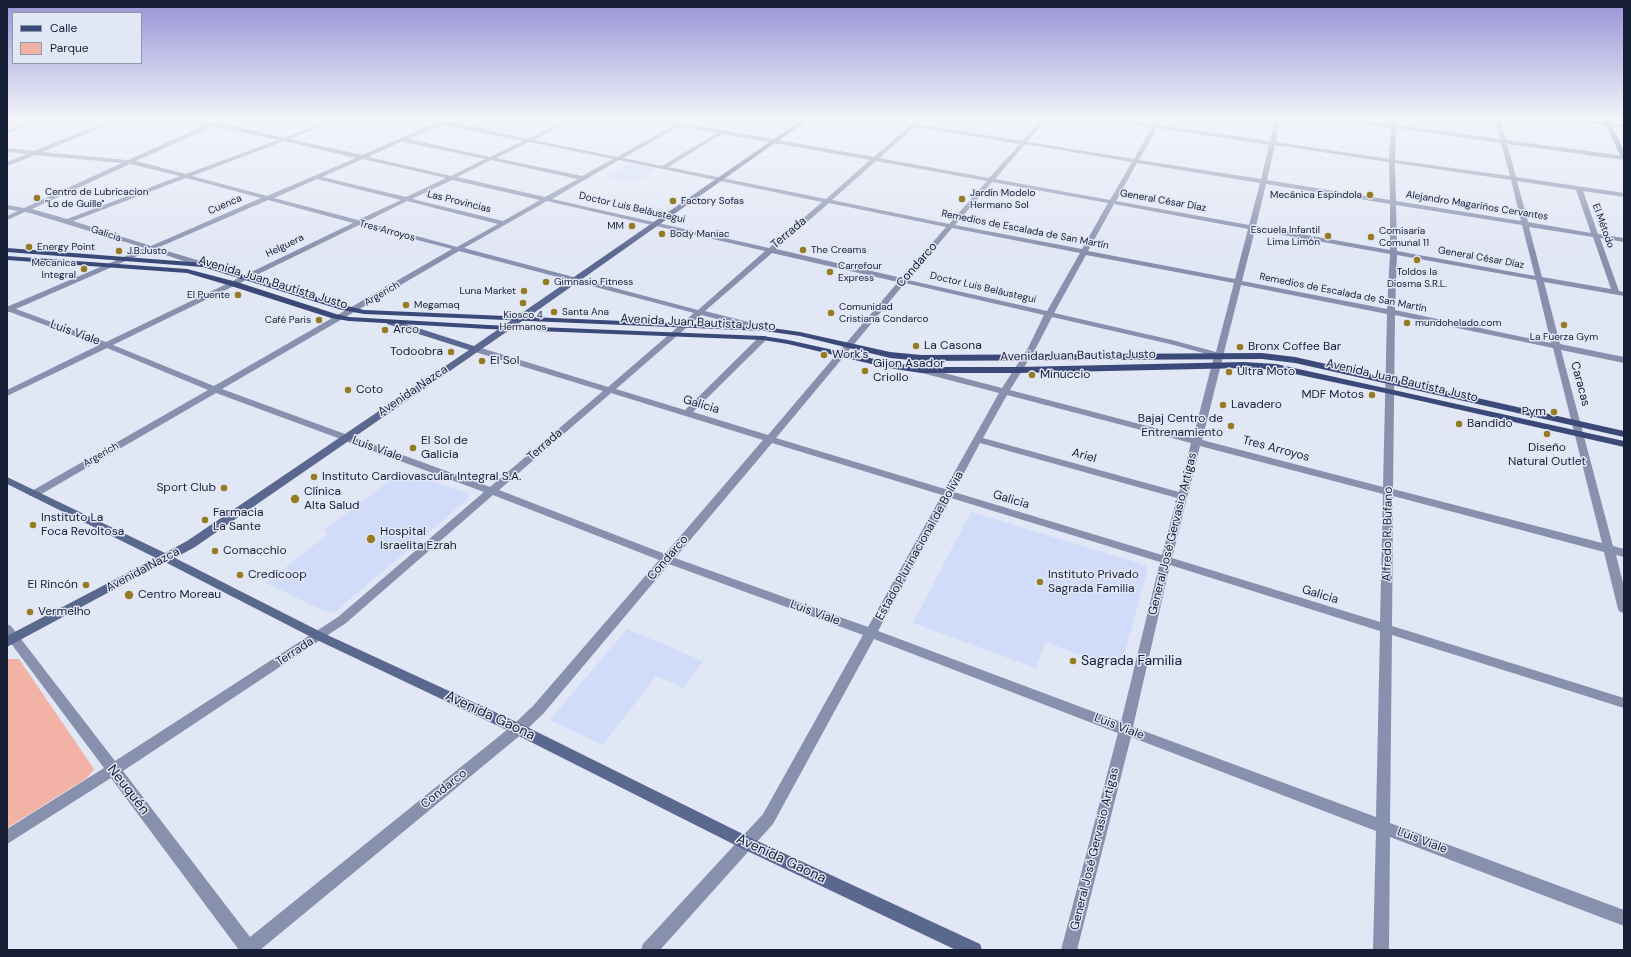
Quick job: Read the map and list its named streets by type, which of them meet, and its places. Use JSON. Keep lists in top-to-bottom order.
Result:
{
  "streets": {
    "main road": [
      "Galicia",
      "Avenida Juan Bautista Justo",
      "Avenida Nazca",
      "Avenida Gaona"
    ],
    "street": [
      "General César Díaz",
      "Las Provincias",
      "Cuenca",
      "Alejandro Magariños Cervantes",
      "Doctor Luis Beláustegui",
      "El Método",
      "Remedios de Escalada de San Martín",
      "Tres Arroyos",
      "Terrada",
      "Helguera",
      "Condarco",
      "Argerich",
      "Luis Viale",
      "Caracas",
      "Ariel",
      "General José Gervasio Artigas",
      "Alfredo R. Bufano",
      "Estado Plurinacional de Bolivia",
      "Neuquén"
    ]
  },
  "crossings": [
    ["General César Díaz", "El Método"],
    ["General César Díaz", "Condarco"],
    ["General César Díaz", "Caracas"],
    ["General César Díaz", "General José Gervasio Artigas"],
    ["General César Díaz", "Alfredo R. Bufano"],
    ["General César Díaz", "Estado Plurinacional de Bolivia"],
    ["Las Provincias", "Cuenca"],
    ["Las Provincias", "Helguera"],
    ["Las Provincias", "Argerich"],
    ["Cuenca", "Tres Arroyos"],
    ["Cuenca", "Galicia"],
    ["Cuenca", "Avenida Juan Bautista Justo"],
    ["Cuenca", "Luis Viale"],
    ["Alejandro Magariños Cervantes", "El Método"],
    ["Alejandro Magariños Cervantes", "Caracas"],
    ["Alejandro Magariños Cervantes", "General José Gervasio Artigas"],
    ["Alejandro Magariños Cervantes", "Alfredo R. Bufano"],
    ["Doctor Luis Beláustegui", "Terrada"],
    ["Doctor Luis Beláustegui", "Helguera"],
    ["Doctor Luis Beláustegui", "Condarco"],
    ["Doctor Luis Beláustegui", "Avenida Juan Bautista Justo"],
    ["Doctor Luis Beláustegui", "Argerich"],
    ["Doctor Luis Beláustegui", "Avenida Nazca"],
    ["Doctor Luis Beláustegui", "General José Gervasio Artigas"],
    ["Doctor Luis Beláustegui", "Estado Plurinacional de Bolivia"],
    ["Remedios de Escalada de San Martín", "Terrada"],
    ["Remedios de Escalada de San Martín", "Condarco"],
    ["Remedios de Escalada de San Martín", "Caracas"],
    ["Remedios de Escalada de San Martín", "Avenida Nazca"],
    ["Remedios de Escalada de San Martín", "General José Gervasio Artigas"],
    ["Remedios de Escalada de San Martín", "Alfredo R. Bufano"],
    ["Remedios de Escalada de San Martín", "Estado Plurinacional de Bolivia"],
    ["Tres Arroyos", "Terrada"],
    ["Tres Arroyos", "Helguera"],
    ["Tres Arroyos", "Avenida Juan Bautista Justo"],
    ["Tres Arroyos", "Argerich"],
    ["Tres Arroyos", "Caracas"],
    ["Tres Arroyos", "Avenida Nazca"],
    ["Tres Arroyos", "General José Gervasio Artigas"],
    ["Tres Arroyos", "Alfredo R. Bufano"],
    ["Tres Arroyos", "Estado Plurinacional de Bolivia"],
    ["Terrada", "Galicia"],
    ["Terrada", "Avenida Juan Bautista Justo"],
    ["Terrada", "Luis Viale"],
    ["Terrada", "Avenida Gaona"],
    ["Terrada", "Neuquén"],
    ["Galicia", "Condarco"],
    ["Galicia", "Avenida Juan Bautista Justo"],
    ["Galicia", "Avenida Nazca"],
    ["Galicia", "General José Gervasio Artigas"],
    ["Galicia", "Alfredo R. Bufano"],
    ["Galicia", "Estado Plurinacional de Bolivia"],
    ["Helguera", "Avenida Juan Bautista Justo"],
    ["Helguera", "Luis Viale"],
    ["Condarco", "Avenida Juan Bautista Justo"],
    ["Condarco", "Luis Viale"],
    ["Condarco", "Avenida Gaona"],
    ["Condarco", "Neuquén"],
    ["Avenida Juan Bautista Justo", "Argerich"],
    ["Avenida Juan Bautista Justo", "Caracas"],
    ["Avenida Juan Bautista Justo", "Avenida Nazca"],
    ["Avenida Juan Bautista Justo", "General José Gervasio Artigas"],
    ["Avenida Juan Bautista Justo", "Alfredo R. Bufano"],
    ["Avenida Juan Bautista Justo", "Estado Plurinacional de Bolivia"],
    ["Argerich", "Luis Viale"],
    ["Argerich", "Avenida Gaona"],
    ["Luis Viale", "Avenida Nazca"],
    ["Luis Viale", "General José Gervasio Artigas"],
    ["Luis Viale", "Alfredo R. Bufano"],
    ["Luis Viale", "Estado Plurinacional de Bolivia"],
    ["Avenida Nazca", "Avenida Gaona"],
    ["Avenida Nazca", "Neuquén"],
    ["Ariel", "General José Gervasio Artigas"],
    ["Ariel", "Estado Plurinacional de Bolivia"],
    ["Estado Plurinacional de Bolivia", "Avenida Gaona"]
  ],
  "places": [
    "Mecánica Espíndola",
    "Centro de Lubricacion \"Lo de Guille\"",
    "Jardín Modelo Hermano Sol",
    "Factory Sofas",
    "MM",
    "Body Maniac",
    "Escuela Infantil Lima Limón",
    "Comisaría Comunal 11",
    "Energy Point",
    "The Creams",
    "J.B.Justo",
    "Toldos la Diosma S.R.L.",
    "Mecanica Integral",
    "Carrefour Express",
    "Gimnasio Fitness",
    "Luna Market",
    "El Puente",
    "Kiosco 4 Hermanos",
    "Megamaq",
    "Santa Ana",
    "Comunidad Cristiana Condarco",
    "Café Paris",
    "mundohelado.com",
    "La Fuerza Gym",
    "Arco",
    "La Casona",
    "Bronx Coffee Bar",
    "Todoobra",
    "Work's",
    "El Sol",
    "Gijon Asador Criollo",
    "Ultra Moto",
    "Minuccio",
    "Coto",
    "MDF Motos",
    "Lavadero",
    "Pym",
    "Bandido",
    "Bajaj Centro de Entrenamiento",
    "Diseño Natural Outlet",
    "El Sol de Galicia",
    "Instituto Cardiovascular Integral S.A.",
    "Sport Club",
    "Clínica Alta Salud",
    "Farmacia La Sante",
    "Instituto La Foca Revoltosa",
    "Hospital Israelita Ezrah",
    "Comacchio",
    "Credicoop",
    "Instituto Privado Sagrada Familia",
    "El Rincón",
    "Centro Moreau",
    "Vermelho",
    "Sagrada Familia"
  ],
  "legend": ["Calle", "Parque"]
}
